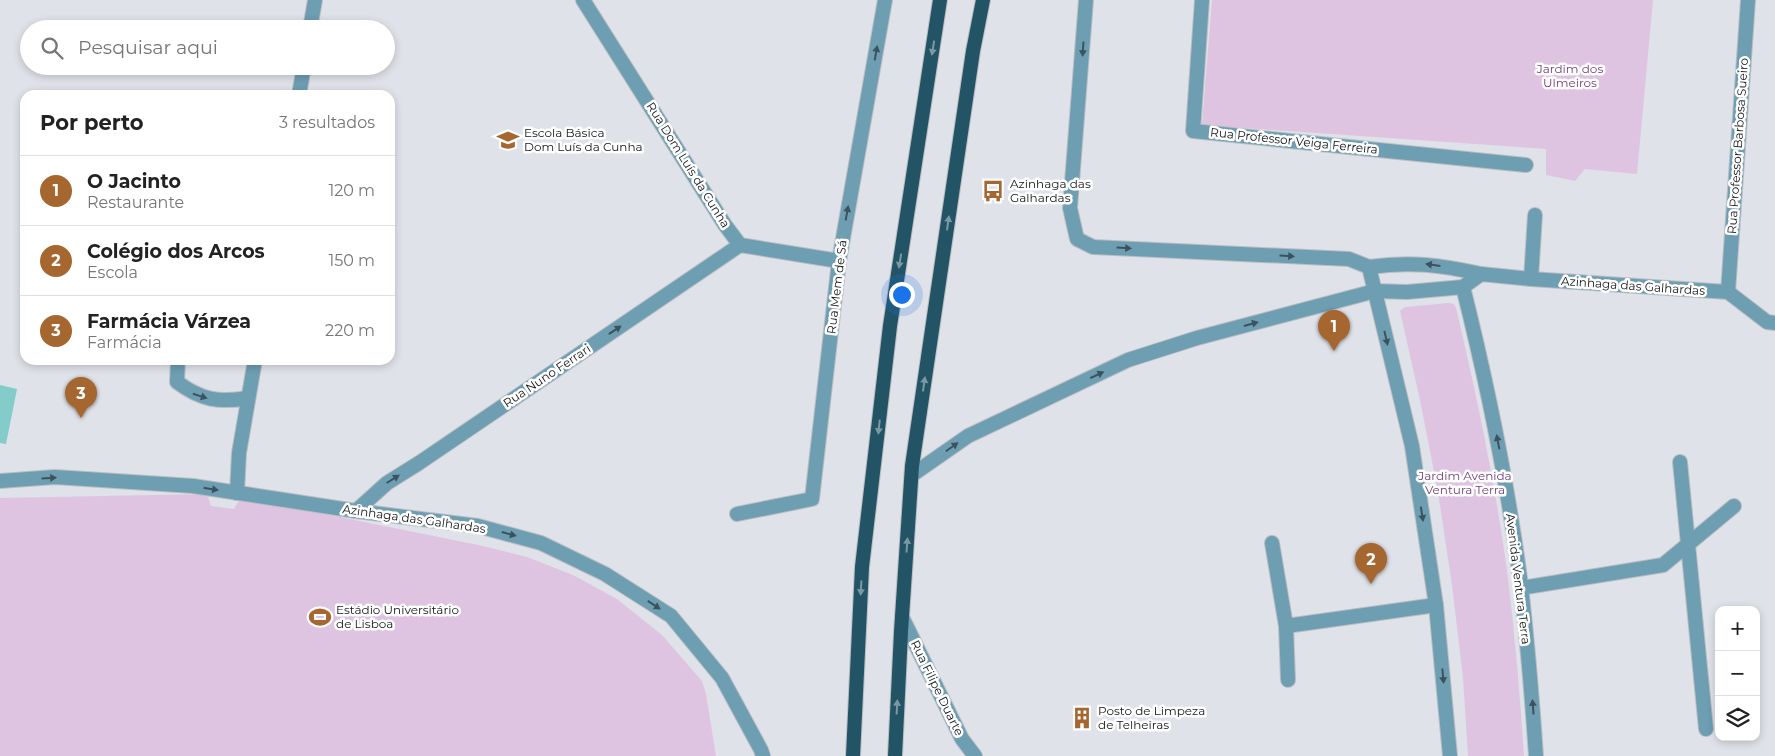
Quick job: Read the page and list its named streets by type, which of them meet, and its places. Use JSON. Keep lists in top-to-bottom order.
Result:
{
  "streets": {
    "street": [
      "Rua Professor Veiga Ferreira",
      "Rua Professor Barbosa Sueiro",
      "Rua Dom Luís da Cunha",
      "Azinhaga das Galhardas",
      "Rua Mem de Sá",
      "Rua Nuno Ferrari",
      "Avenida Ventura Terra",
      "Rua Filipe Duarte"
    ]
  },
  "crossings": [
    ["Rua Professor Barbosa Sueiro", "Azinhaga das Galhardas"],
    ["Rua Dom Luís da Cunha", "Rua Nuno Ferrari"],
    ["Azinhaga das Galhardas", "Rua Nuno Ferrari"]
  ],
  "one_way": ["Rua Mem de Sá", "Rua Nuno Ferrari"],
  "parks": ["Jardim dos Ulmeiros", "Jardim Avenida Ventura Terra"],
  "places": {
    "school or university": ["Escola Básica Dom Luís da Cunha"],
    "bus stop": ["Azinhaga das Galhardas"],
    "sports": ["Estádio Universitário de Lisboa"],
    "building": ["Posto de Limpeza de Telheiras"]
  },
  "page": {
    "search": "Pesquisar aqui",
    "heading": ["Por perto", "3 resultados"],
    "list": [
      {
        "mark": "1",
        "name": "O Jacinto",
        "note": "Restaurante",
        "value": "120 m"
      },
      {
        "mark": "2",
        "name": "Colégio dos Arcos",
        "note": "Escola",
        "value": "150 m"
      },
      {
        "mark": "3",
        "name": "Farmácia Várzea",
        "note": "Farmácia",
        "value": "220 m"
      }
    ],
    "pins": ["1", "3", "2"],
    "map_buttons": ["+", "−"]
  }
}
